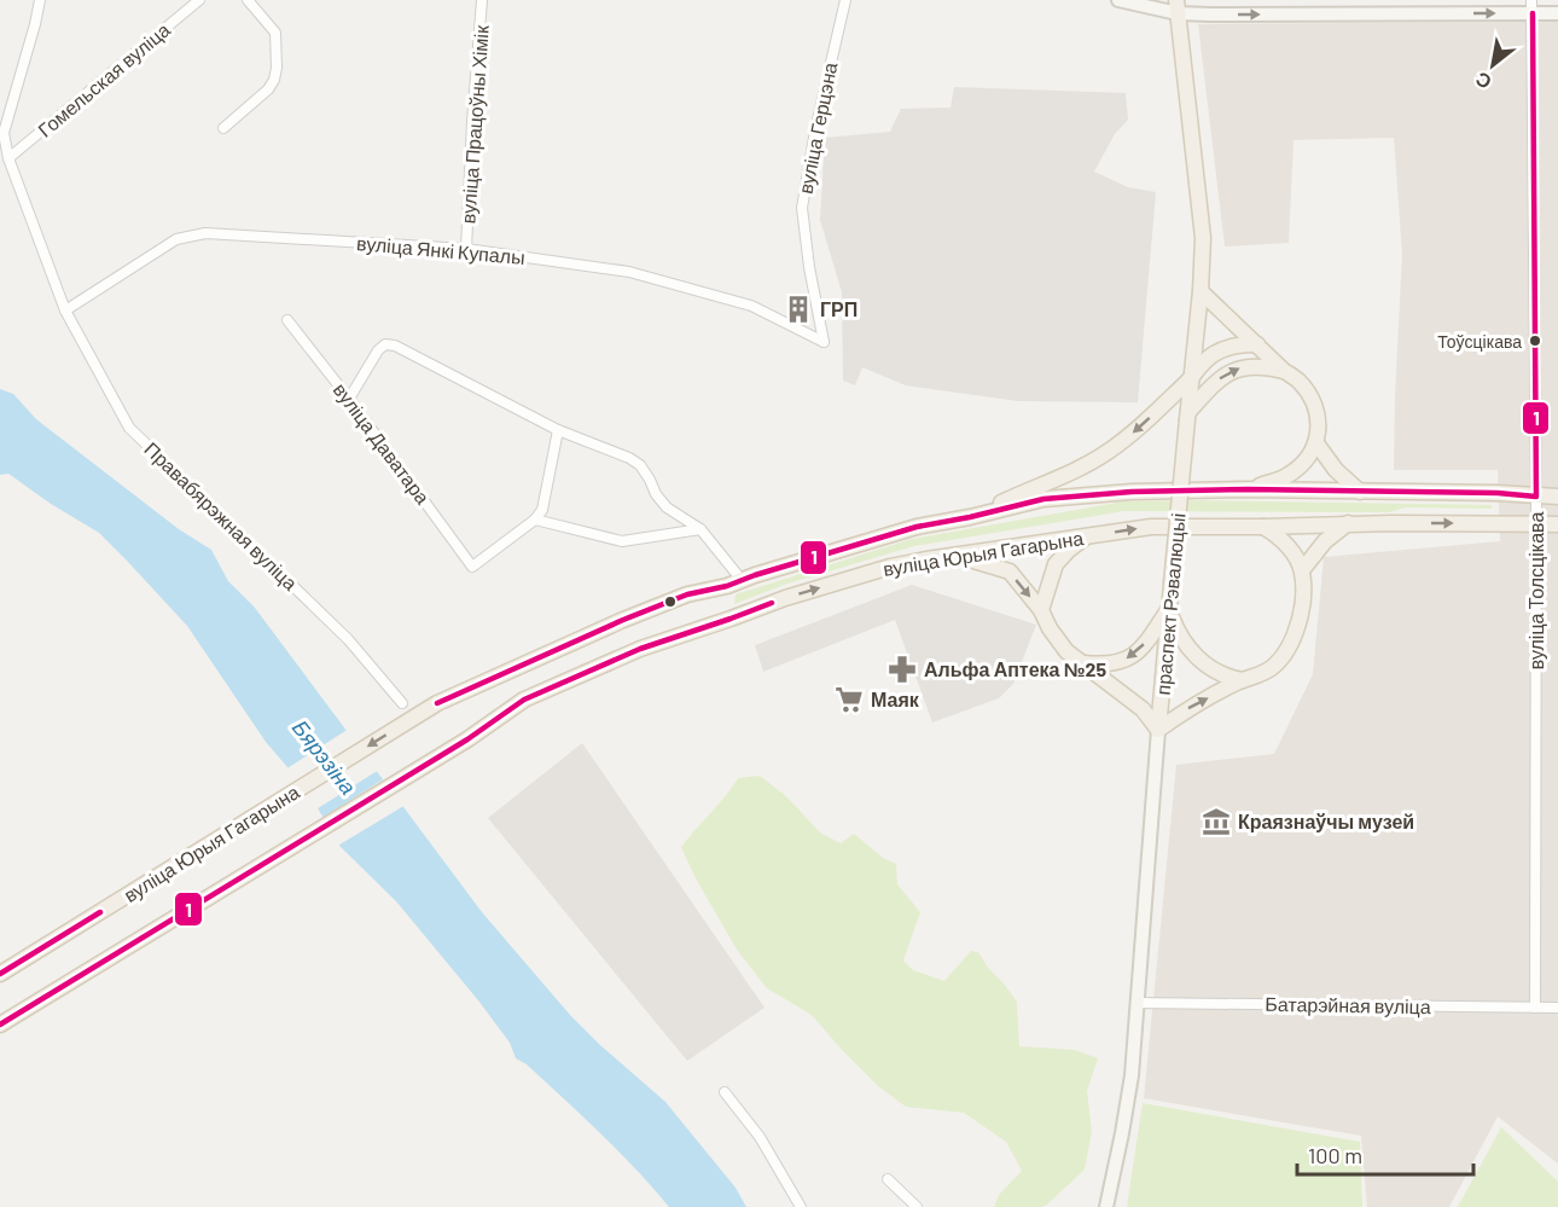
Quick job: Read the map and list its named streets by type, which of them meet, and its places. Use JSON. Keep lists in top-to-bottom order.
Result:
{
  "streets": {
    "main road": ["вуліца Юрыя Гагарына", "праспект Рэвалюцыі"],
    "street": [
      "Гомельская вуліца",
      "вуліца Працоўны Хімік",
      "вуліца Герцэна",
      "вуліца Янкі Купалы",
      "вуліца Даватара",
      "Правабярэжная вуліца",
      "вуліца Толсцікава",
      "Батарэйная вуліца"
    ]
  },
  "crossings": [
    ["Гомельская вуліца", "Правабярэжная вуліца"],
    ["вуліца Працоўны Хімік", "вуліца Янкі Купалы"],
    ["вуліца Герцэна", "вуліца Янкі Купалы"],
    ["вуліца Янкі Купалы", "Правабярэжная вуліца"],
    ["вуліца Юрыя Гагарына", "вуліца Толсцікава"],
    ["вуліца Толсцікава", "Батарэйная вуліца"],
    ["праспект Рэвалюцыі", "Батарэйная вуліца"]
  ],
  "water": ["Бярэзіна"],
  "places": {
    "building": ["ГРП"],
    "other": ["Тоўсцікава"],
    "pharmacy": ["Альфа Аптека №25"],
    "supermarket": ["Маяк"],
    "museum": ["Краязнаўчы музей"]
  },
  "lines": ["transit line 1"],
  "scale_bar": "100 m",
  "north": "bottom left"
}
